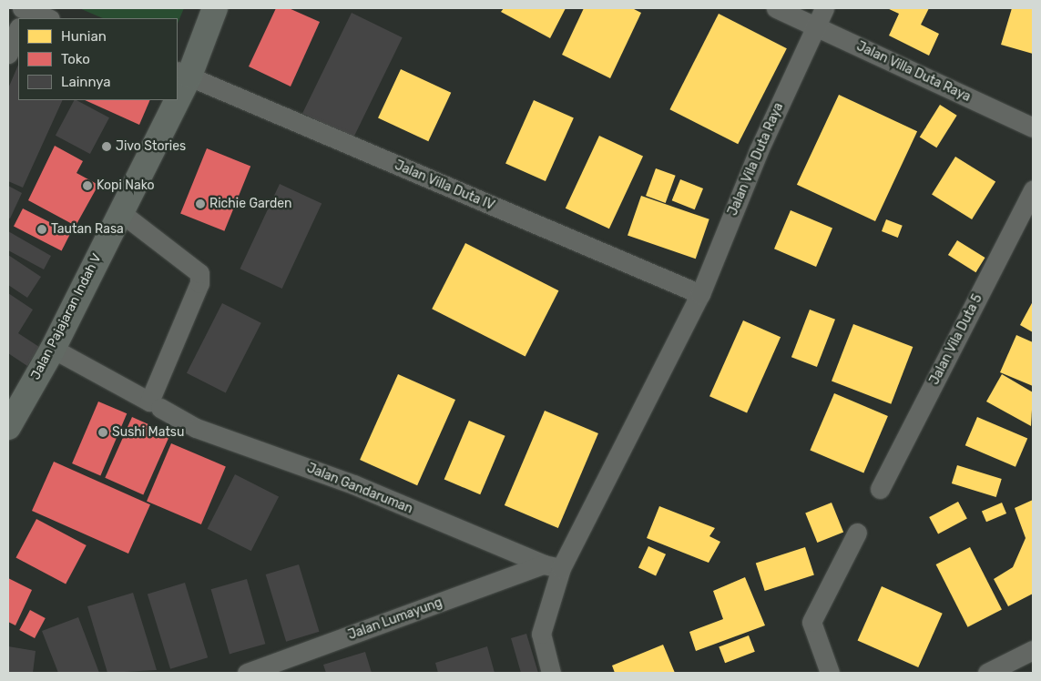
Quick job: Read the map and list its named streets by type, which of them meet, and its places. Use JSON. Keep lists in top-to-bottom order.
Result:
{
  "streets": {
    "street": [
      "Jalan Villa Duta Raya",
      "Jalan Vila Duta Raya",
      "Jalan Villa Duta IV",
      "Jalan Pajajaran Indah V",
      "Jalan Vila Duta 5",
      "Jalan Gandaruman",
      "Jalan Lumayung"
    ]
  },
  "crossings": [
    ["Jalan Villa Duta Raya", "Jalan Vila Duta Raya"],
    ["Jalan Vila Duta Raya", "Jalan Villa Duta IV"],
    ["Jalan Vila Duta Raya", "Jalan Gandaruman"],
    ["Jalan Vila Duta Raya", "Jalan Lumayung"],
    ["Jalan Villa Duta IV", "Jalan Pajajaran Indah V"],
    ["Jalan Pajajaran Indah V", "Jalan Gandaruman"],
    ["Jalan Gandaruman", "Jalan Lumayung"]
  ],
  "places": [
    "Jivo Stories",
    "Kopi Nako",
    "Richie Garden",
    "Tautan Rasa",
    "Sushi Matsu"
  ],
  "legend": ["Hunian", "Toko", "Lainnya"]
}
